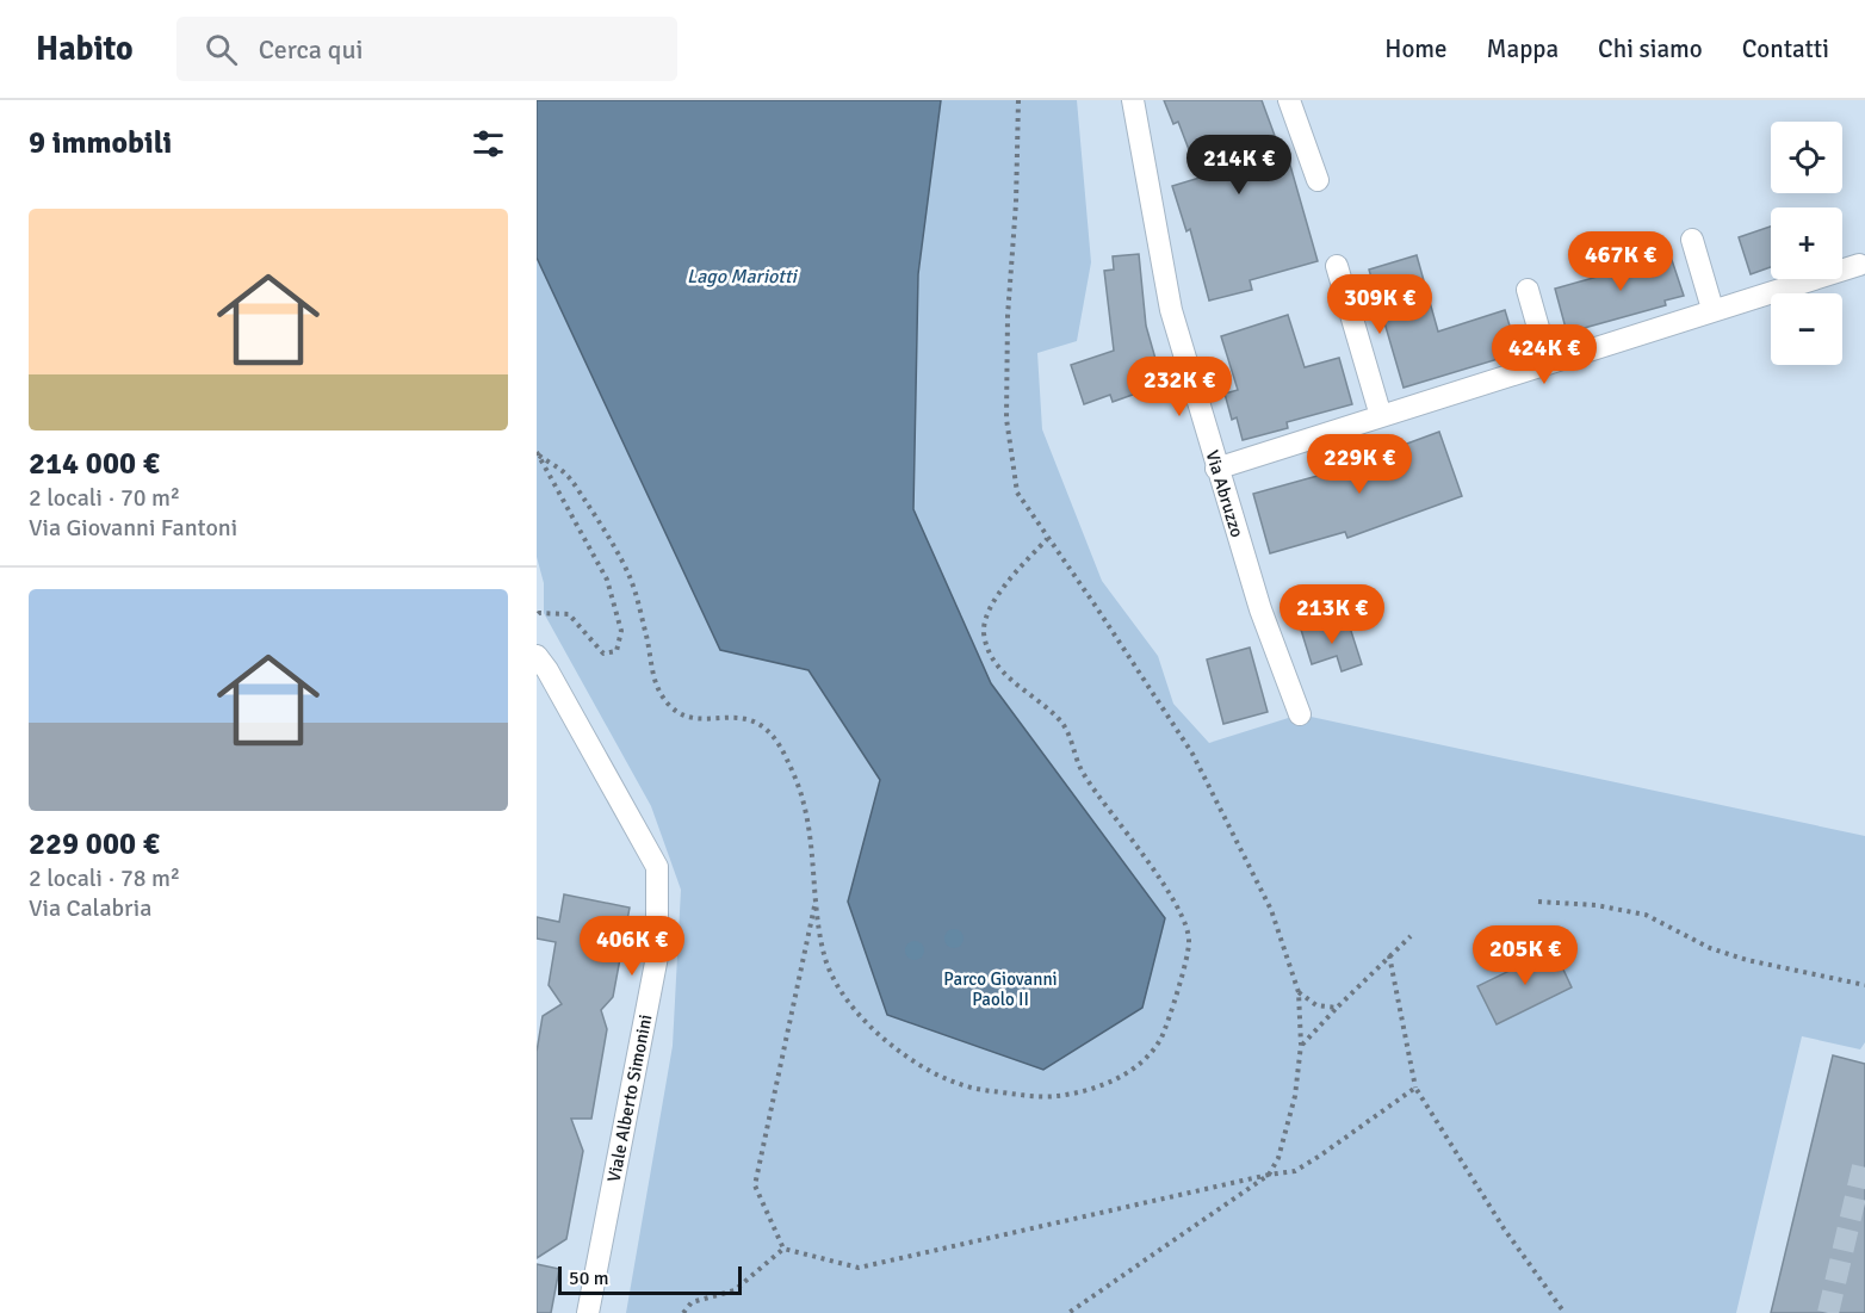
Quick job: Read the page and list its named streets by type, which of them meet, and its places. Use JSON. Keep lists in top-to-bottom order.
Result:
{
  "streets": {
    "street": ["Via Abruzzo", "Viale Alberto Simonini"]
  },
  "water": ["Lago Mariotti"],
  "parks": ["Parco Giovanni Paolo II"],
  "scale_bar": "50 m",
  "page": {
    "header": "Habito",
    "search": "Cerca qui",
    "nav": [
      "Home",
      "Mappa",
      "Chi siamo",
      "Contatti"
    ],
    "heading": "9 immobili",
    "map_buttons": ["+", "−"],
    "price": [
      "214K €",
      "467K €",
      "309K €",
      "424K €",
      "232K €",
      "229K €",
      "213K €",
      "406K €",
      "205K €"
    ],
    "list": [
      {
        "name": "214 000 €",
        "note": "2 locali · 70 m² · Via Giovanni Fantoni"
      },
      {
        "name": "229 000 €",
        "note": "2 locali · 78 m² · Via Calabria"
      }
    ],
    "scale": "50 m"
  }
}
